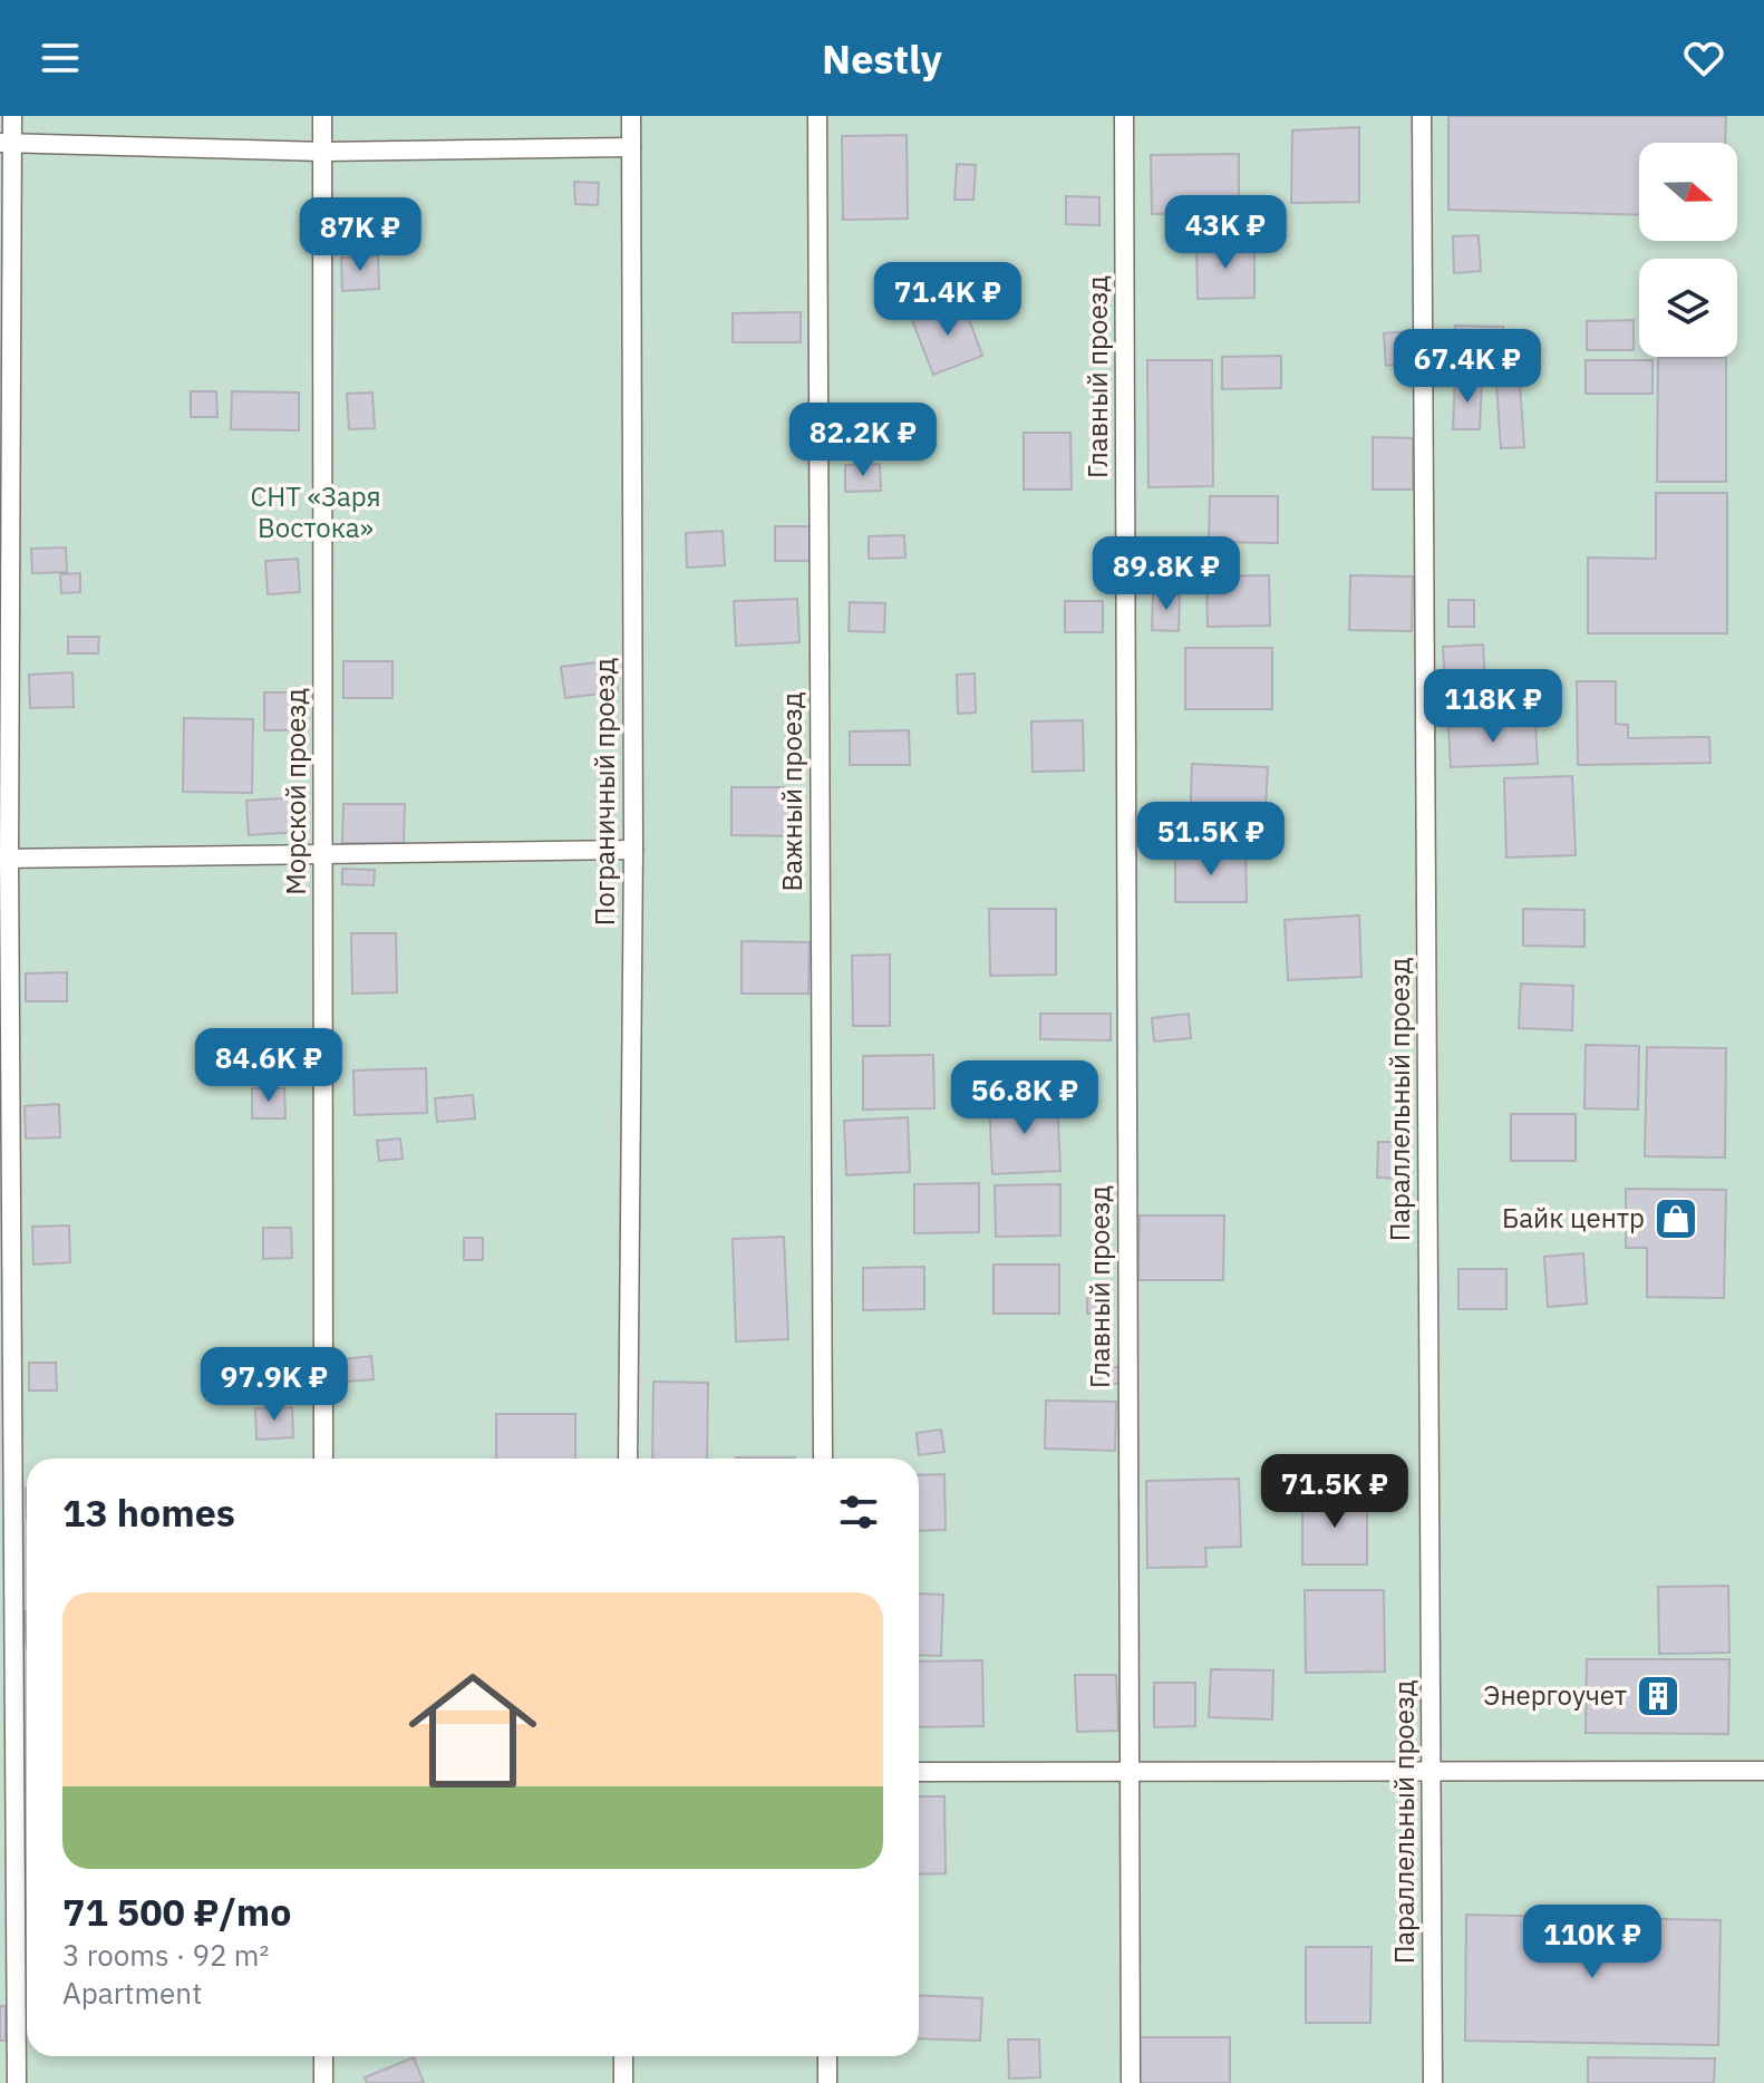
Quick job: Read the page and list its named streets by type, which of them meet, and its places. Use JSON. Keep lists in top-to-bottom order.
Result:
{
  "streets": {
    "lane": [
      "Главный проезд",
      "Морской проезд",
      "Пограничный проезд",
      "Важный проезд",
      "Параллельный проезд"
    ]
  },
  "parks": ["СНТ «Заря Востока»"],
  "places": {
    "shop": ["Байк центр"],
    "building": ["Энергоучет"]
  },
  "north": "right",
  "page": {
    "header": "Nestly",
    "price": [
      "43K ₽",
      "87K ₽",
      "71.4K ₽",
      "67.4K ₽",
      "82.2K ₽",
      "89.8K ₽",
      "118K ₽",
      "51.5K ₽",
      "84.6K ₽",
      "56.8K ₽",
      "97.9K ₽",
      "71.5K ₽",
      "110K ₽"
    ],
    "heading": "13 homes",
    "list": [
      {
        "name": "71 500 ₽/mo",
        "note": "3 rooms · 92 m² · Apartment"
      }
    ]
  }
}
